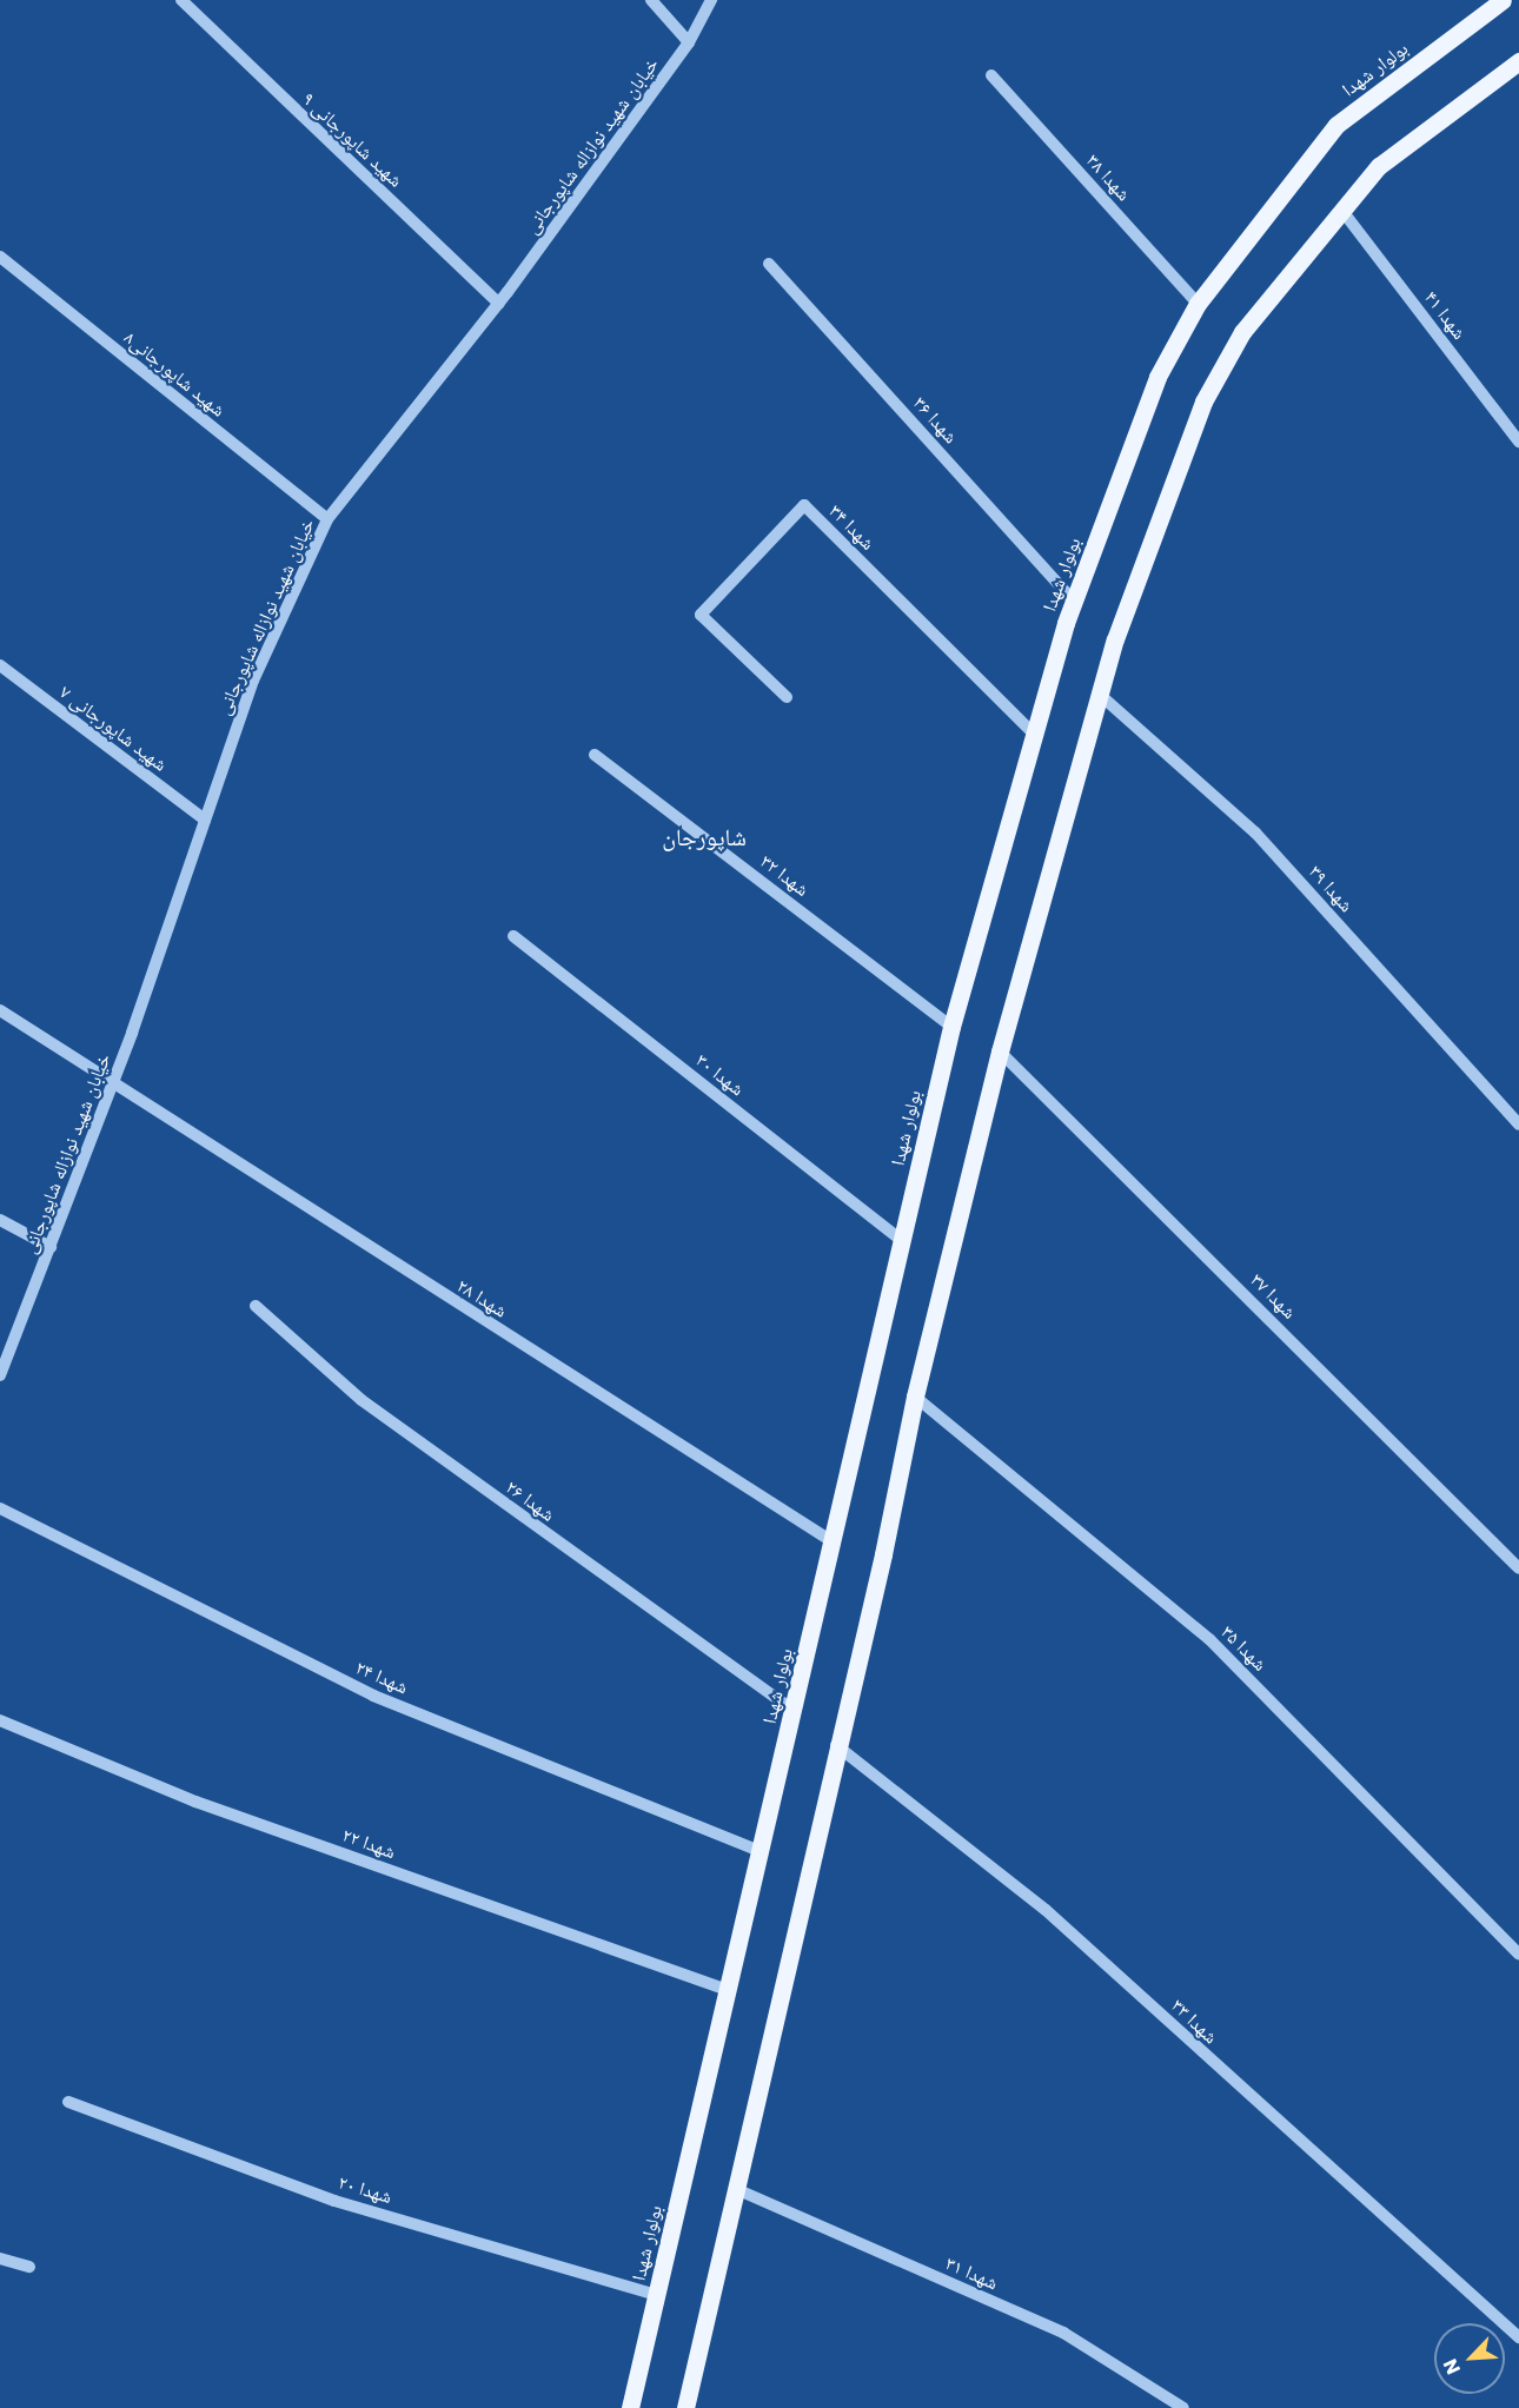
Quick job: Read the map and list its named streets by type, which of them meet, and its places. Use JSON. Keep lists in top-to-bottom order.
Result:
{
  "streets": {
    "main road": ["بولوار شهدا"],
    "street": [
      "شهید شاپورجانی ۹",
      "خیابان شهید نوازاله شاپورجانی",
      "شهدا ۳۸",
      "شهدا ۴۱",
      "شهید شاپورجانی۸",
      "شهدا ۳۶",
      "شهدا ۳۴",
      "شهید شاپورجانی ۷",
      "شهدا ۳۲",
      "شهدا ۳۹",
      "شهدا ۳۰",
      "شهدا ۳۷",
      "شهدا ۲۸",
      "شهدا ۲۶",
      "شهدا ۳۵",
      "شهدا ۲۴",
      "شهدا ۲۲",
      "شهدا ۳۳",
      "شهدا ۲۰",
      "شهدا ۳۱"
    ]
  },
  "crossings": [
    ["بولوار شهدا", "شهدا ۳۸"],
    ["بولوار شهدا", "شهدا ۳۶"],
    ["بولوار شهدا", "شهدا ۳۴"],
    ["بولوار شهدا", "شهدا ۳۲"],
    ["بولوار شهدا", "شهدا ۳۰"],
    ["بولوار شهدا", "شهدا ۲۸"],
    ["بولوار شهدا", "شهدا ۲۶"],
    ["بولوار شهدا", "شهدا ۲۴"],
    ["بولوار شهدا", "شهدا ۲۲"],
    ["بولوار شهدا", "شهدا ۲۰"],
    ["شهید شاپورجانی ۹", "خیابان شهید نوازاله شاپورجانی"],
    ["خیابان شهید نوازاله شاپورجانی", "شهید شاپورجانی۸"],
    ["خیابان شهید نوازاله شاپورجانی", "شهید شاپورجانی ۷"],
    ["خیابان شهید نوازاله شاپورجانی", "شهدا ۲۸"]
  ],
  "districts": ["شاپورجان"],
  "north": "bottom left"
}
